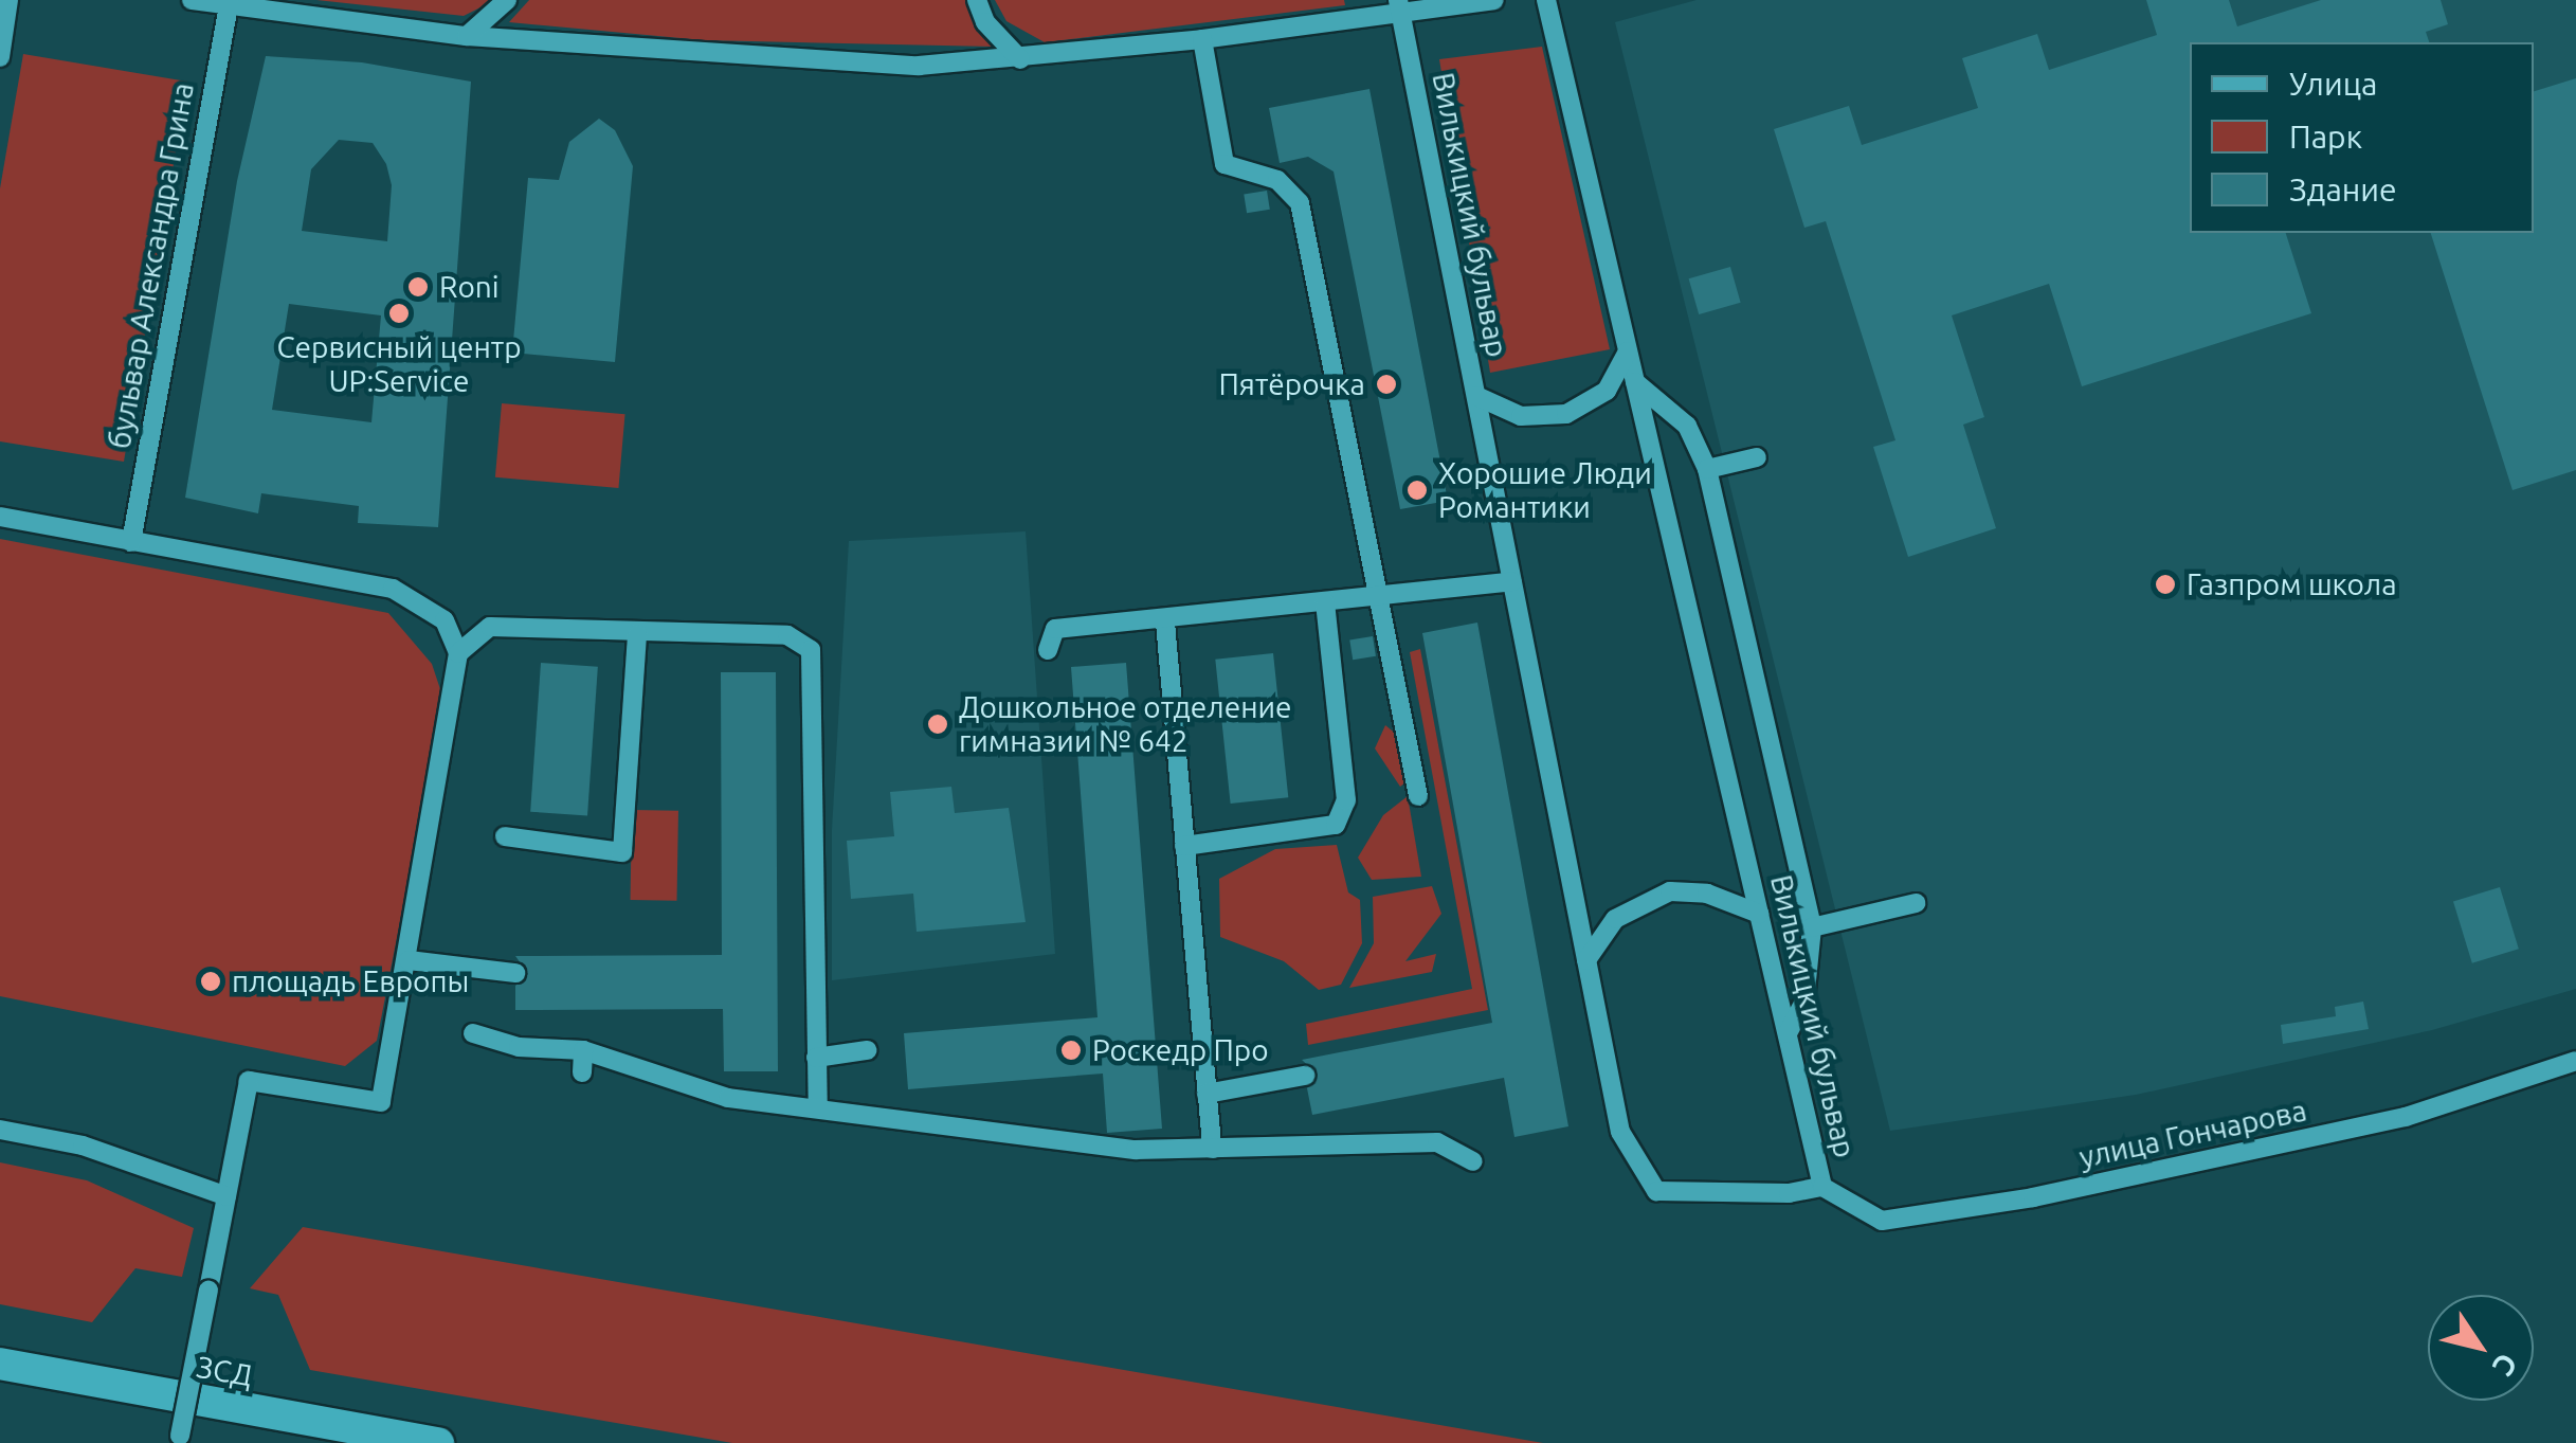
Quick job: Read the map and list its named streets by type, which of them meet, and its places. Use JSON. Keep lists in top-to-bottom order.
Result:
{
  "streets": {
    "highway": ["ЗСД"],
    "street": ["Вилькицкий бульвар", "бульвар Александра Грина", "улица Гончарова"]
  },
  "crossings": [
    ["Вилькицкий бульвар", "улица Гончарова"]
  ],
  "places": [
    "Roni",
    "Сервисный центр UP:Service",
    "Пятёрочка",
    "Хорошие Люди Романтики",
    "Газпром школа",
    "Дошкольное отделение гимназии № 642",
    "площадь Европы",
    "Роскедр Про"
  ],
  "legend": ["Улица", "Парк", "Здание"],
  "north": "bottom right"
}
